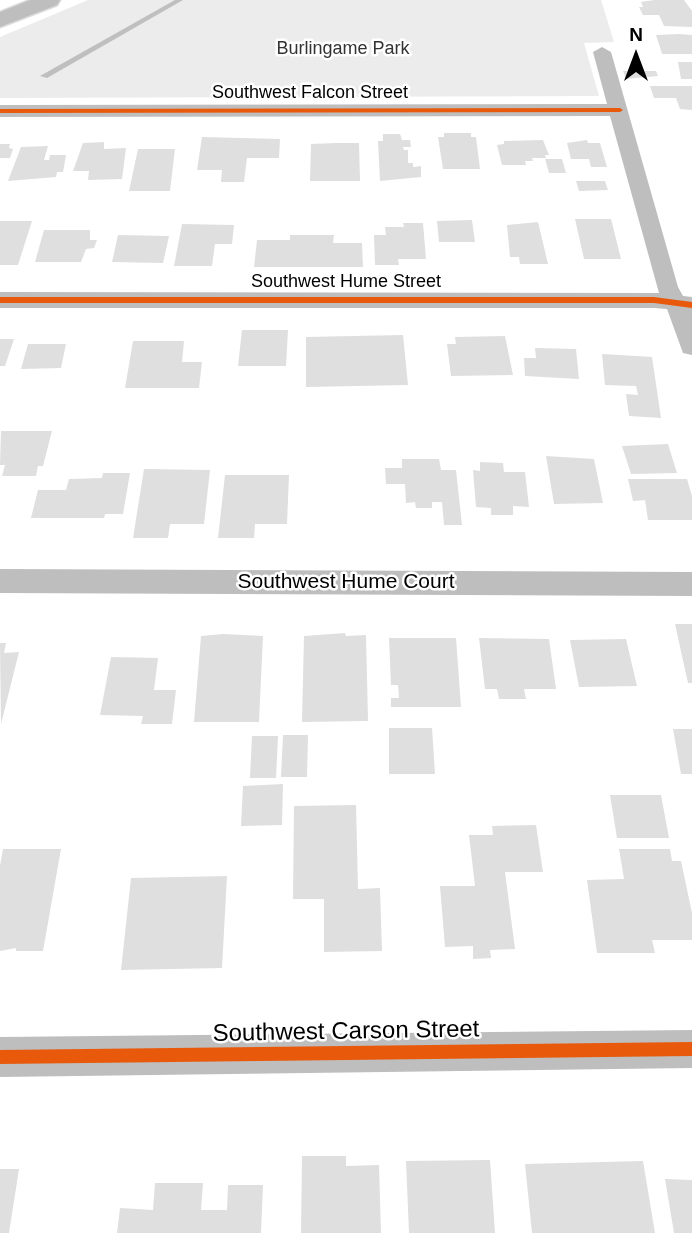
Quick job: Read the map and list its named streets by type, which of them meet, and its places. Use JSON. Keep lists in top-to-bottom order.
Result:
{
  "streets": {
    "street": [
      "Southwest Falcon Street",
      "Southwest Hume Street",
      "Southwest Hume Court",
      "Southwest Carson Street"
    ]
  },
  "parks": ["Burlingame Park"],
  "north": "top"
}
